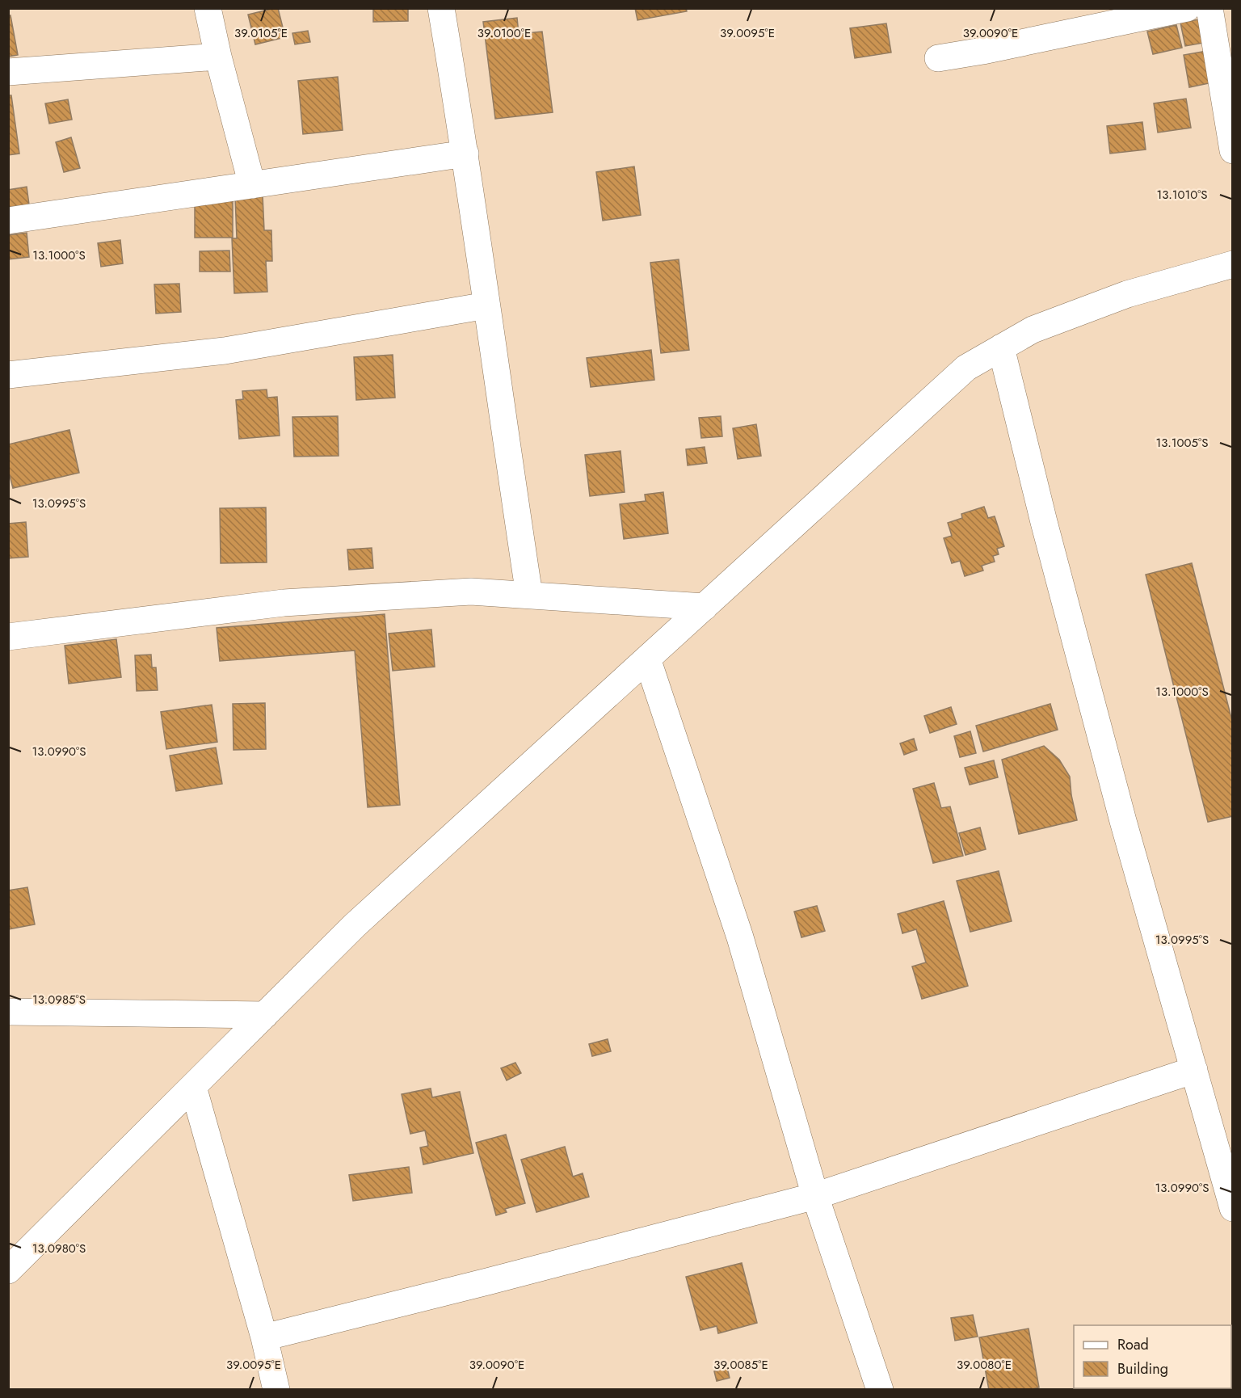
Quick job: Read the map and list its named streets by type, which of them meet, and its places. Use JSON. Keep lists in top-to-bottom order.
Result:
{
  "legend": ["Road", "Building"],
  "coordinates": [
    "39.0095°E",
    "39.0090°E",
    "39.0105°E",
    "39.0100°E",
    "13.1010°S",
    "13.1000°S",
    "13.1005°S",
    "13.0995°S",
    "13.0990°S",
    "13.0985°S",
    "13.0980°S",
    "39.0085°E",
    "39.0080°E"
  ]
}
